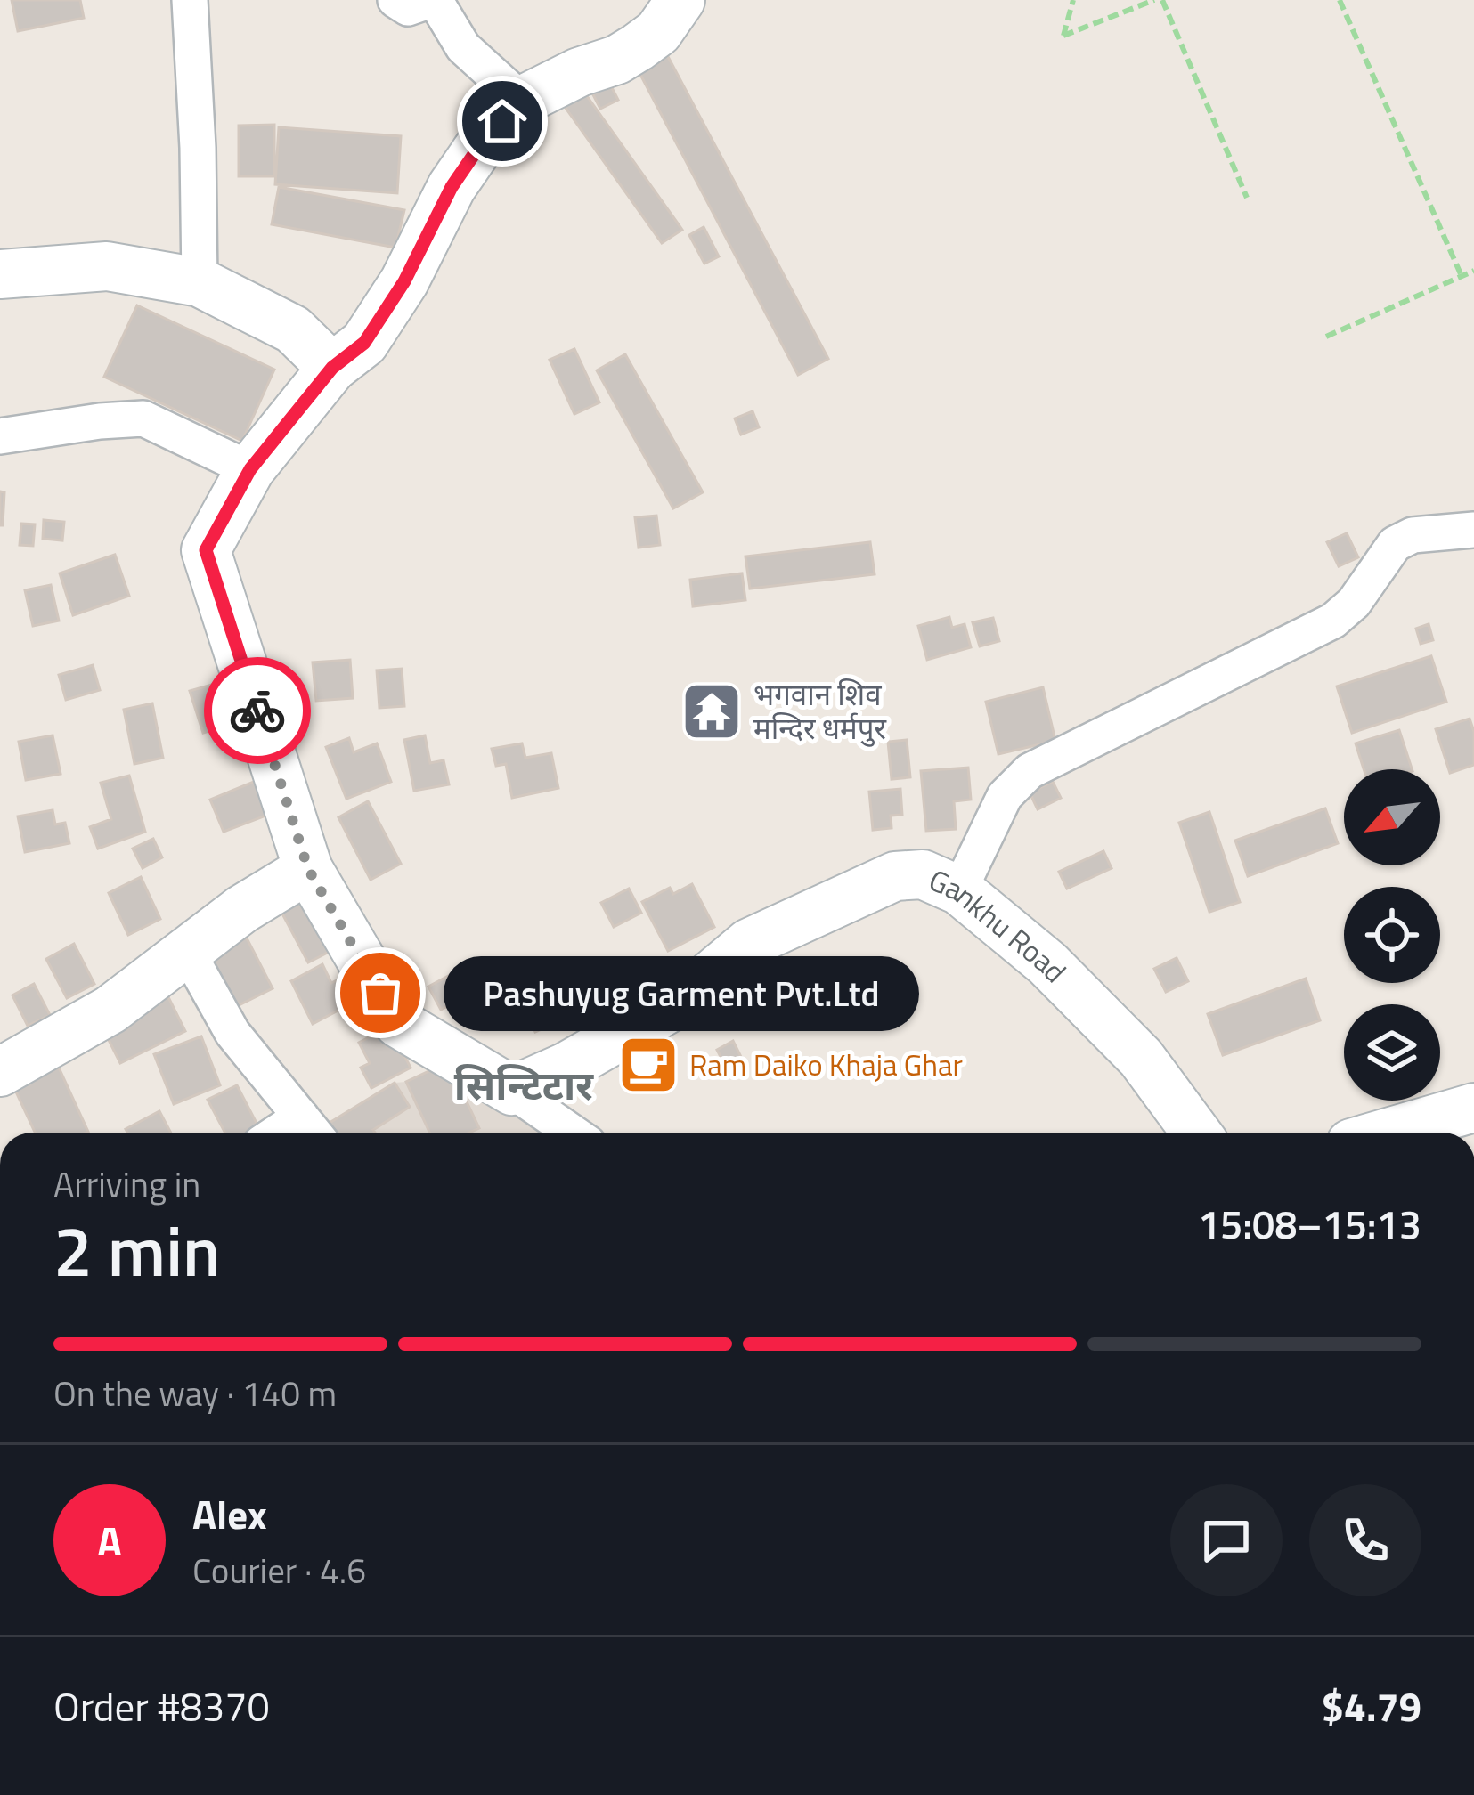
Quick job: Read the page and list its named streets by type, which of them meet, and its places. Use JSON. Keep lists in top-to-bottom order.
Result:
{
  "streets": {
    "main road": ["Gankhu Road"]
  },
  "districts": ["सिन्टिटार"],
  "places": {
    "temple": ["भगवान शिव मन्दिर धर्मपुर"],
    "other": ["Pashuyug Garment Pvt.Ltd"],
    "cafe": ["Ram Daiko Khaja Ghar"]
  },
  "north": "bottom left",
  "page": {
    "bubble": "Pashuyug Garment Pvt.Ltd",
    "heading": ["2 min", "Arriving in", "15:08–15:13"],
    "panel": [
      "Alex",
      "Courier · 4.6",
      "Order #8370",
      "$4.79"
    ],
    "bar": "On the way · 140 m",
    "round": "A"
  }
}
